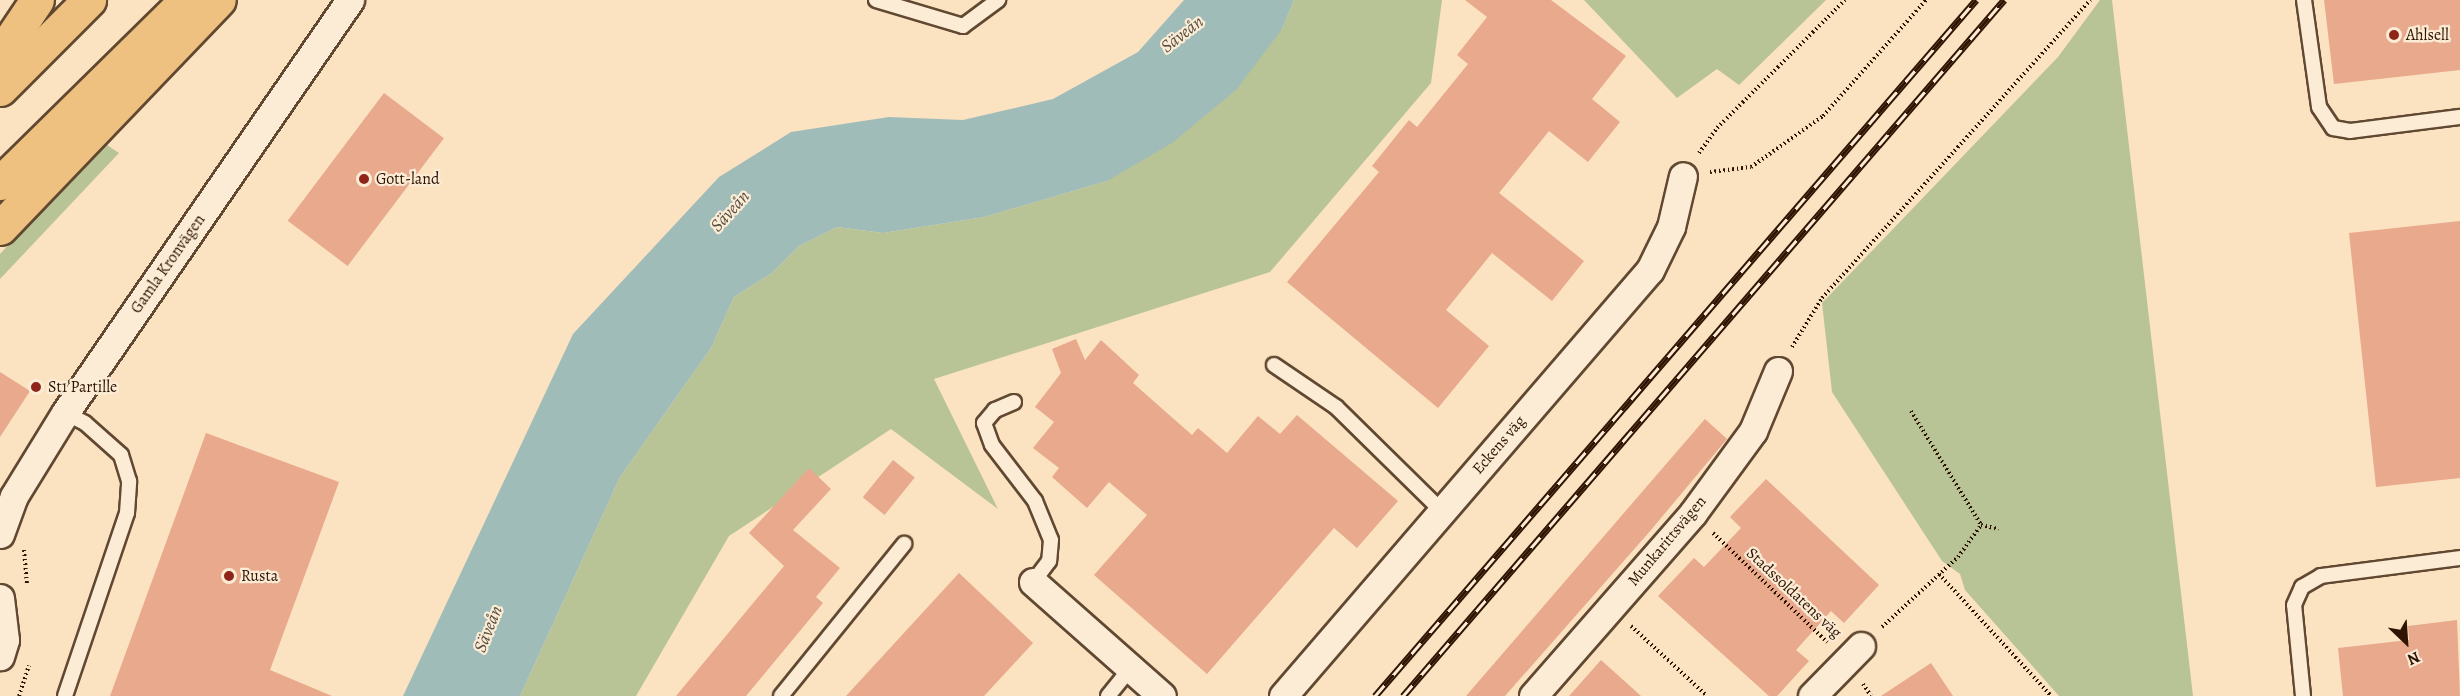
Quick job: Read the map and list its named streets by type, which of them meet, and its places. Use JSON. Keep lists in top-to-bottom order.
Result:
{
  "streets": {
    "street": ["Gamla Kronvägen", "Eckens väg", "Munkarittsvägen"],
    "path": ["Stadssoldatens väg"]
  },
  "crossings": [
    ["Munkarittsvägen", "Stadssoldatens väg"]
  ],
  "water": ["Säveån"],
  "places": [
    "Ahlsell",
    "Gott-land",
    "St1 Partille",
    "Rusta"
  ],
  "north": "bottom right"
}
